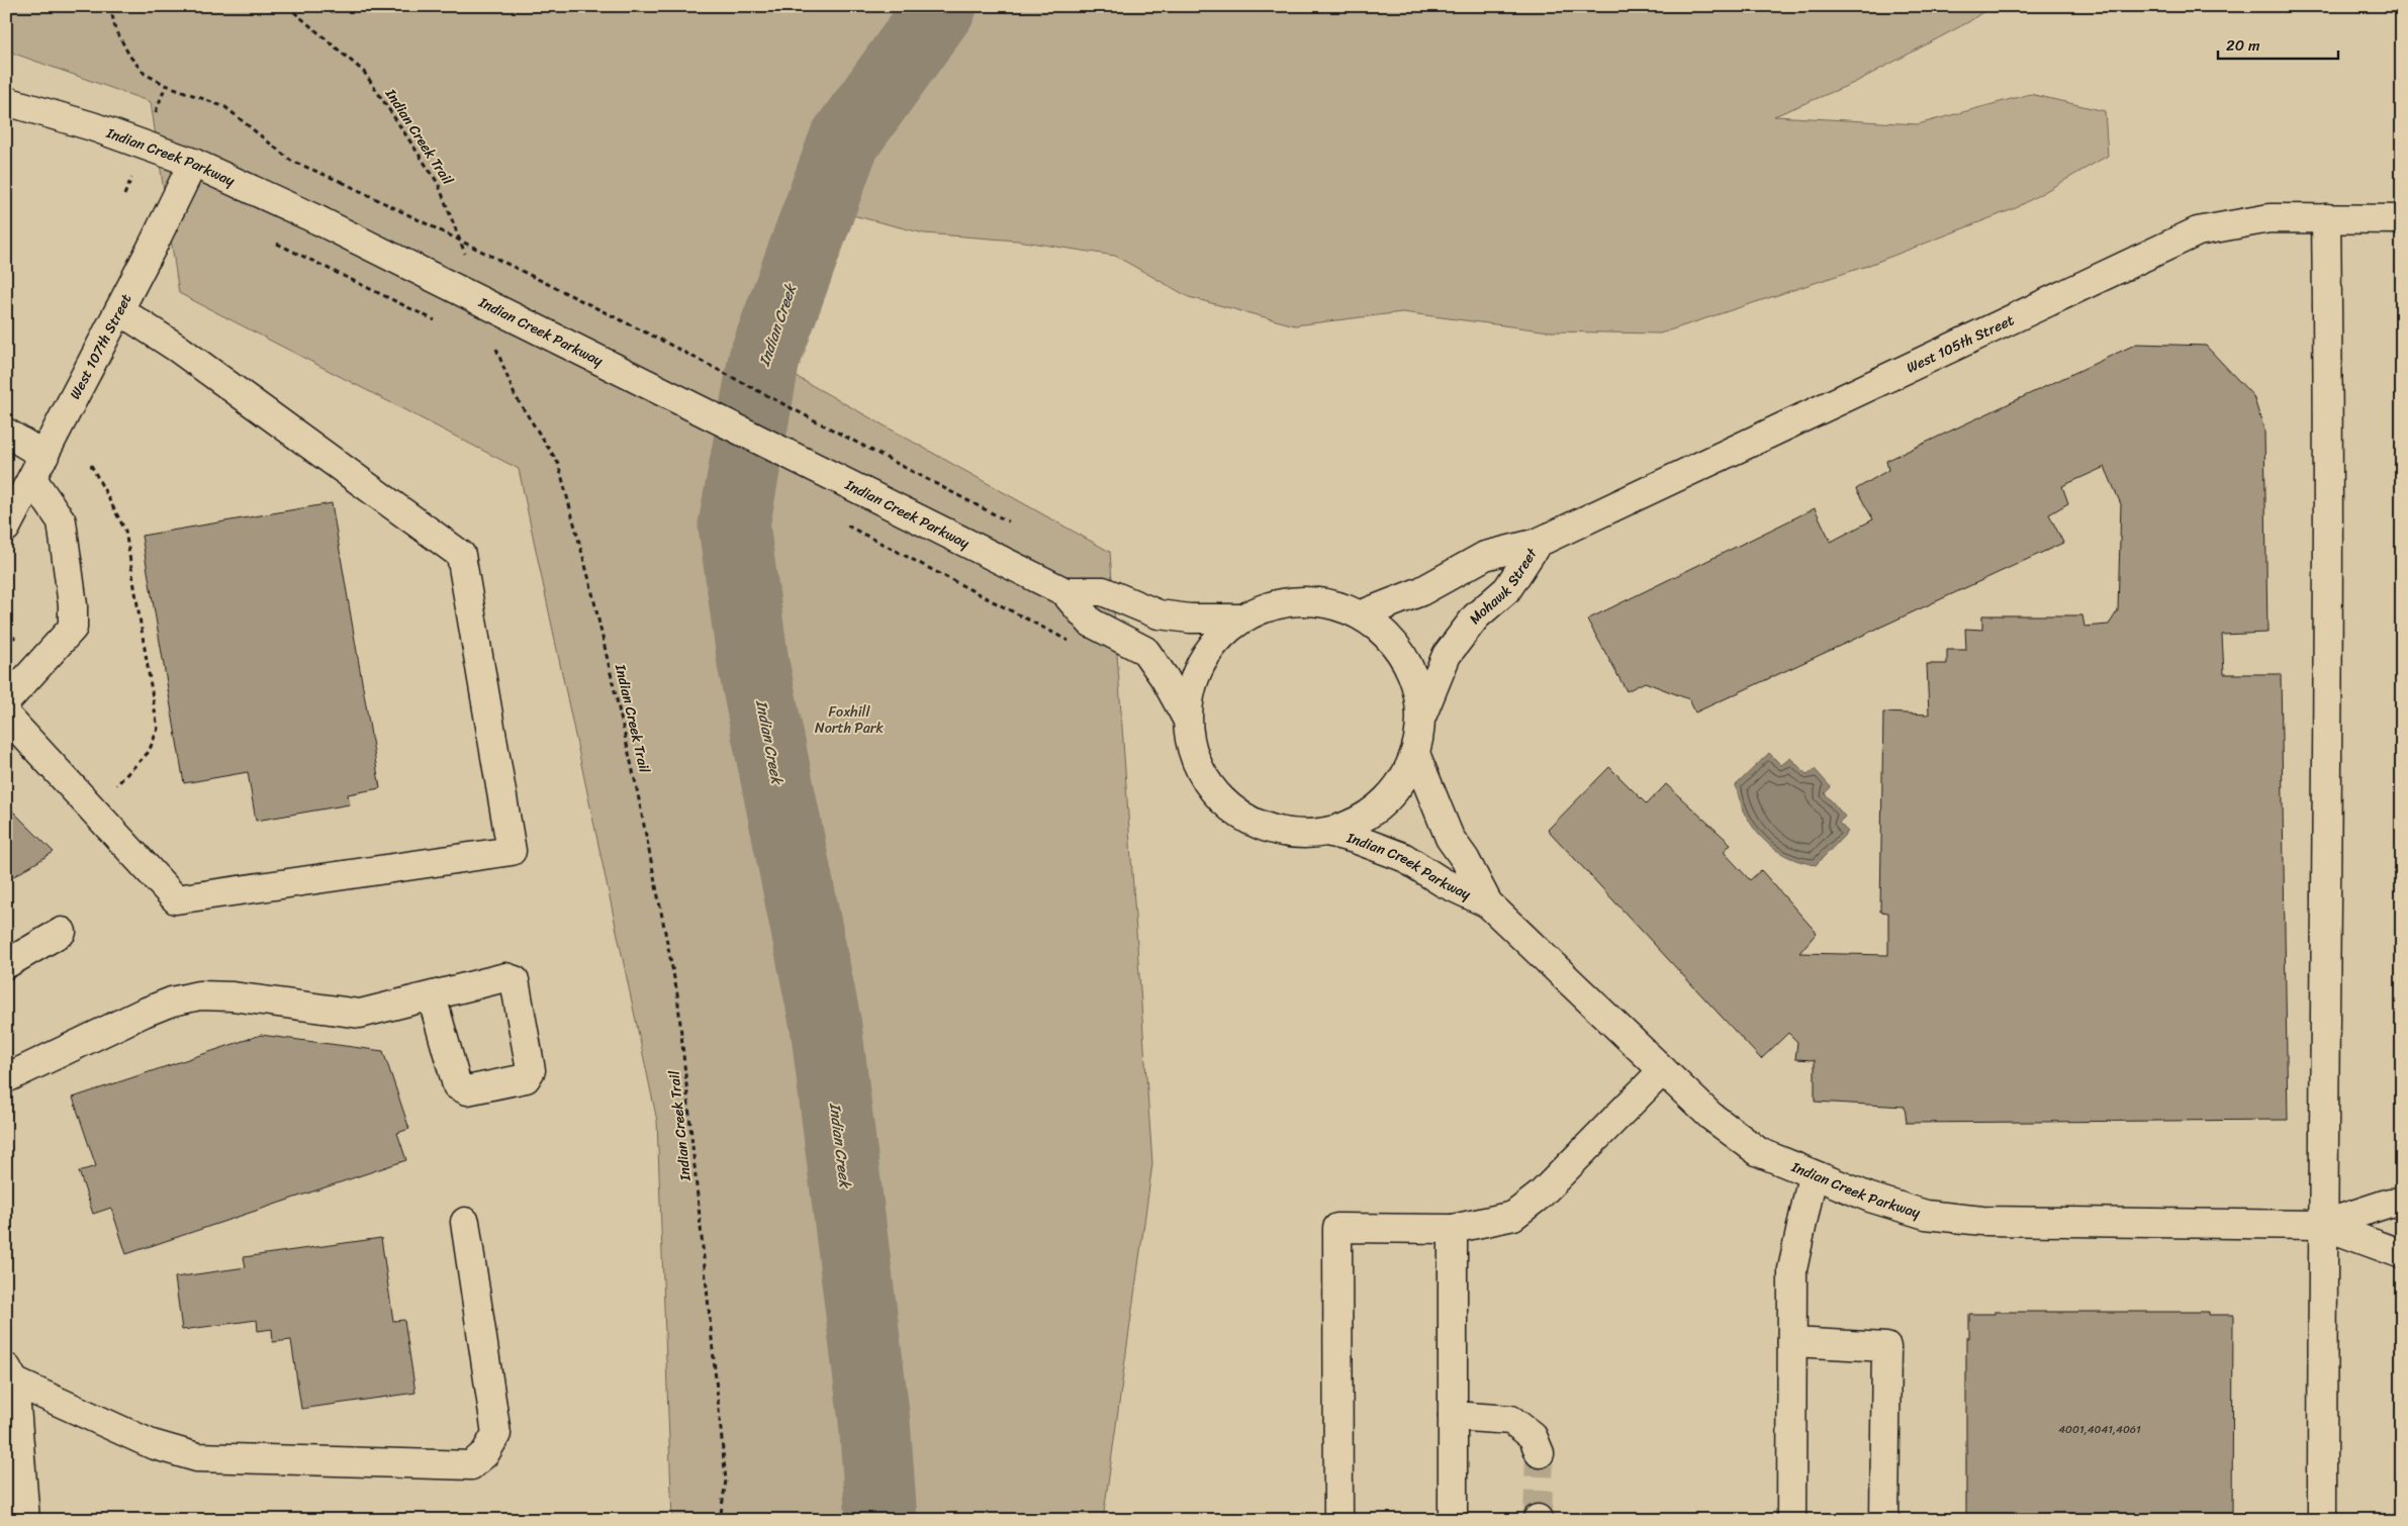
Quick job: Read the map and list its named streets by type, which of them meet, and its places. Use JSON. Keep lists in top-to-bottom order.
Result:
{
  "streets": {
    "street": [
      "Indian Creek Parkway",
      "West 105th Street",
      "West 107th Street",
      "Mohawk Street"
    ],
    "path": ["Indian Creek Trail"]
  },
  "crossings": [
    ["Indian Creek Parkway", "West 107th Street"],
    ["West 105th Street", "Mohawk Street"]
  ],
  "water": ["Indian Creek"],
  "parks": ["Foxhill North Park"],
  "house_numbers": ["4001,4041,4061"],
  "scale_bar": "20 m"
}
